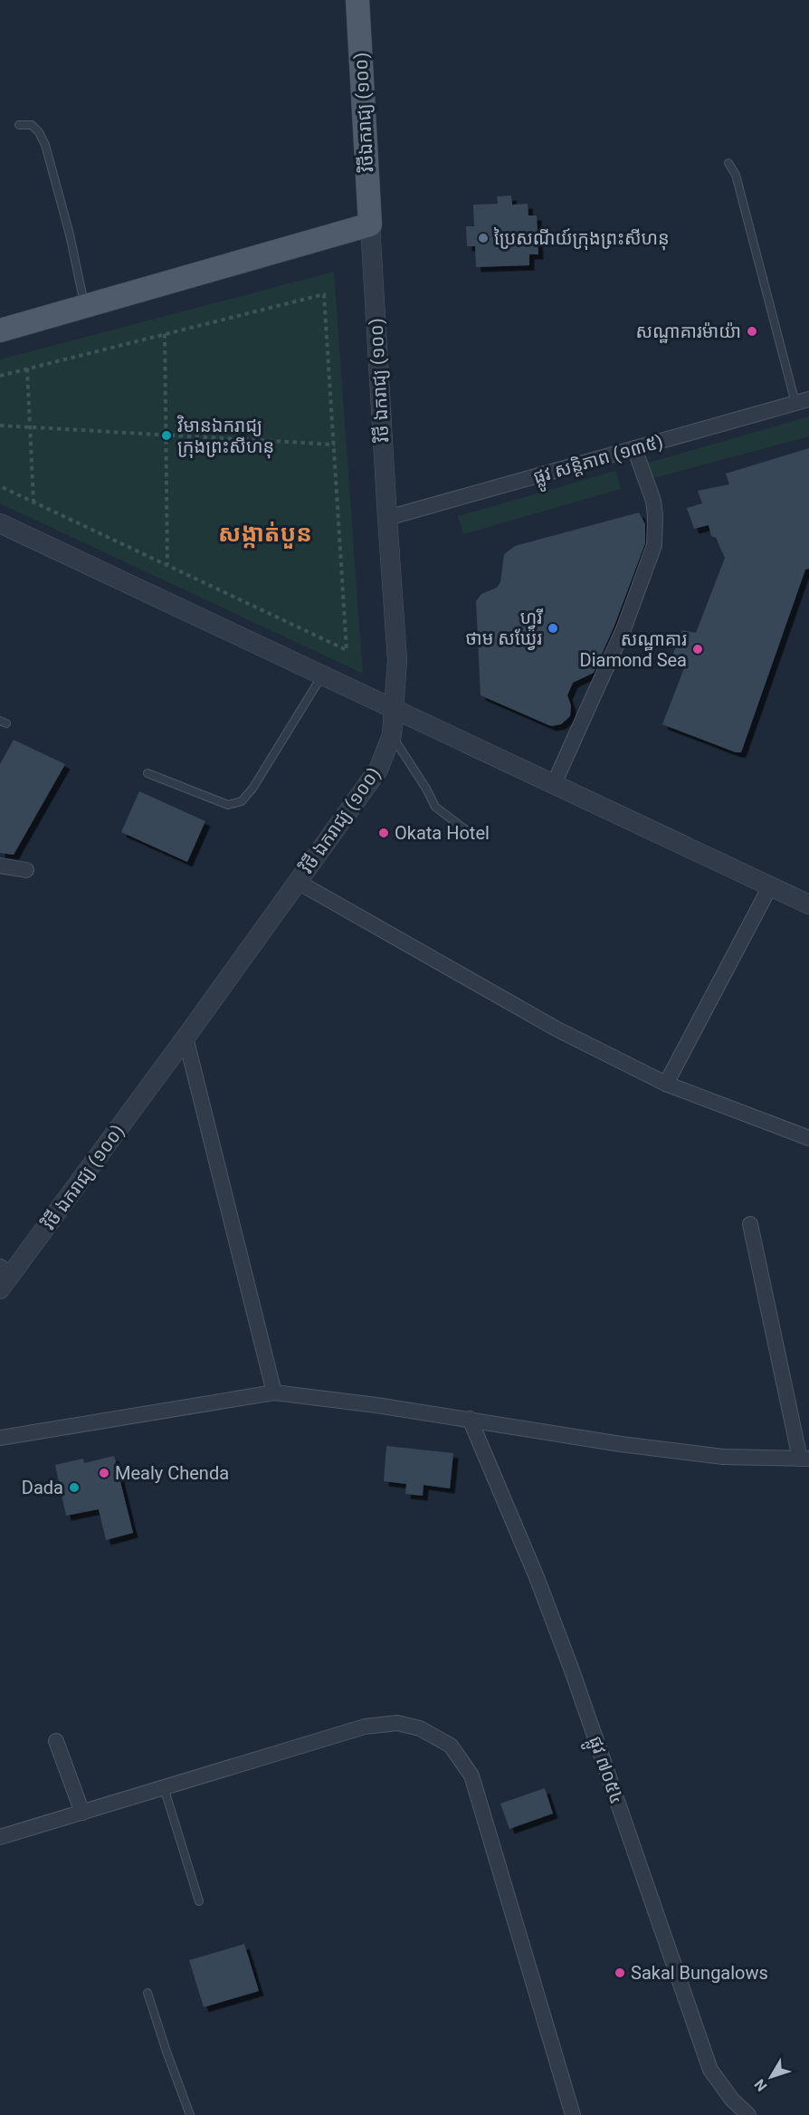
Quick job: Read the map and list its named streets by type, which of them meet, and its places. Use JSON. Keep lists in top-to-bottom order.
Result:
{
  "streets": {
    "main road": ["វិថីឯករាជ្យ (១០០)"],
    "street": ["វិថី ឯករាជ្យ (១០០)", "ផ្លូវ សន្តិភាព (១៣៥)", "ផ្លូវ ៧០៥៤"]
  },
  "crossings": [
    ["វិថីឯករាជ្យ (១០០)", "វិថី ឯករាជ្យ (១០០)"],
    ["វិថី ឯករាជ្យ (១០០)", "ផ្លូវ សន្តិភាព (១៣៥)"]
  ],
  "districts": ["សង្កាត់បួន"],
  "places": [
    "ប្រៃសណីយ៍ក្រុងព្រះសីហនុ",
    "សណ្ឋាគារម៉ាយ៉ា",
    "វិមានឯករាជ្យ ក្រុងព្រះសីហនុ",
    "ហ្វូរី ថាម សឃ្វែរ",
    "សណ្ឋាគារ Diamond Sea",
    "Okata Hotel",
    "Mealy Chenda",
    "Dada",
    "Sakal Bungalows"
  ],
  "north": "bottom left"
}
